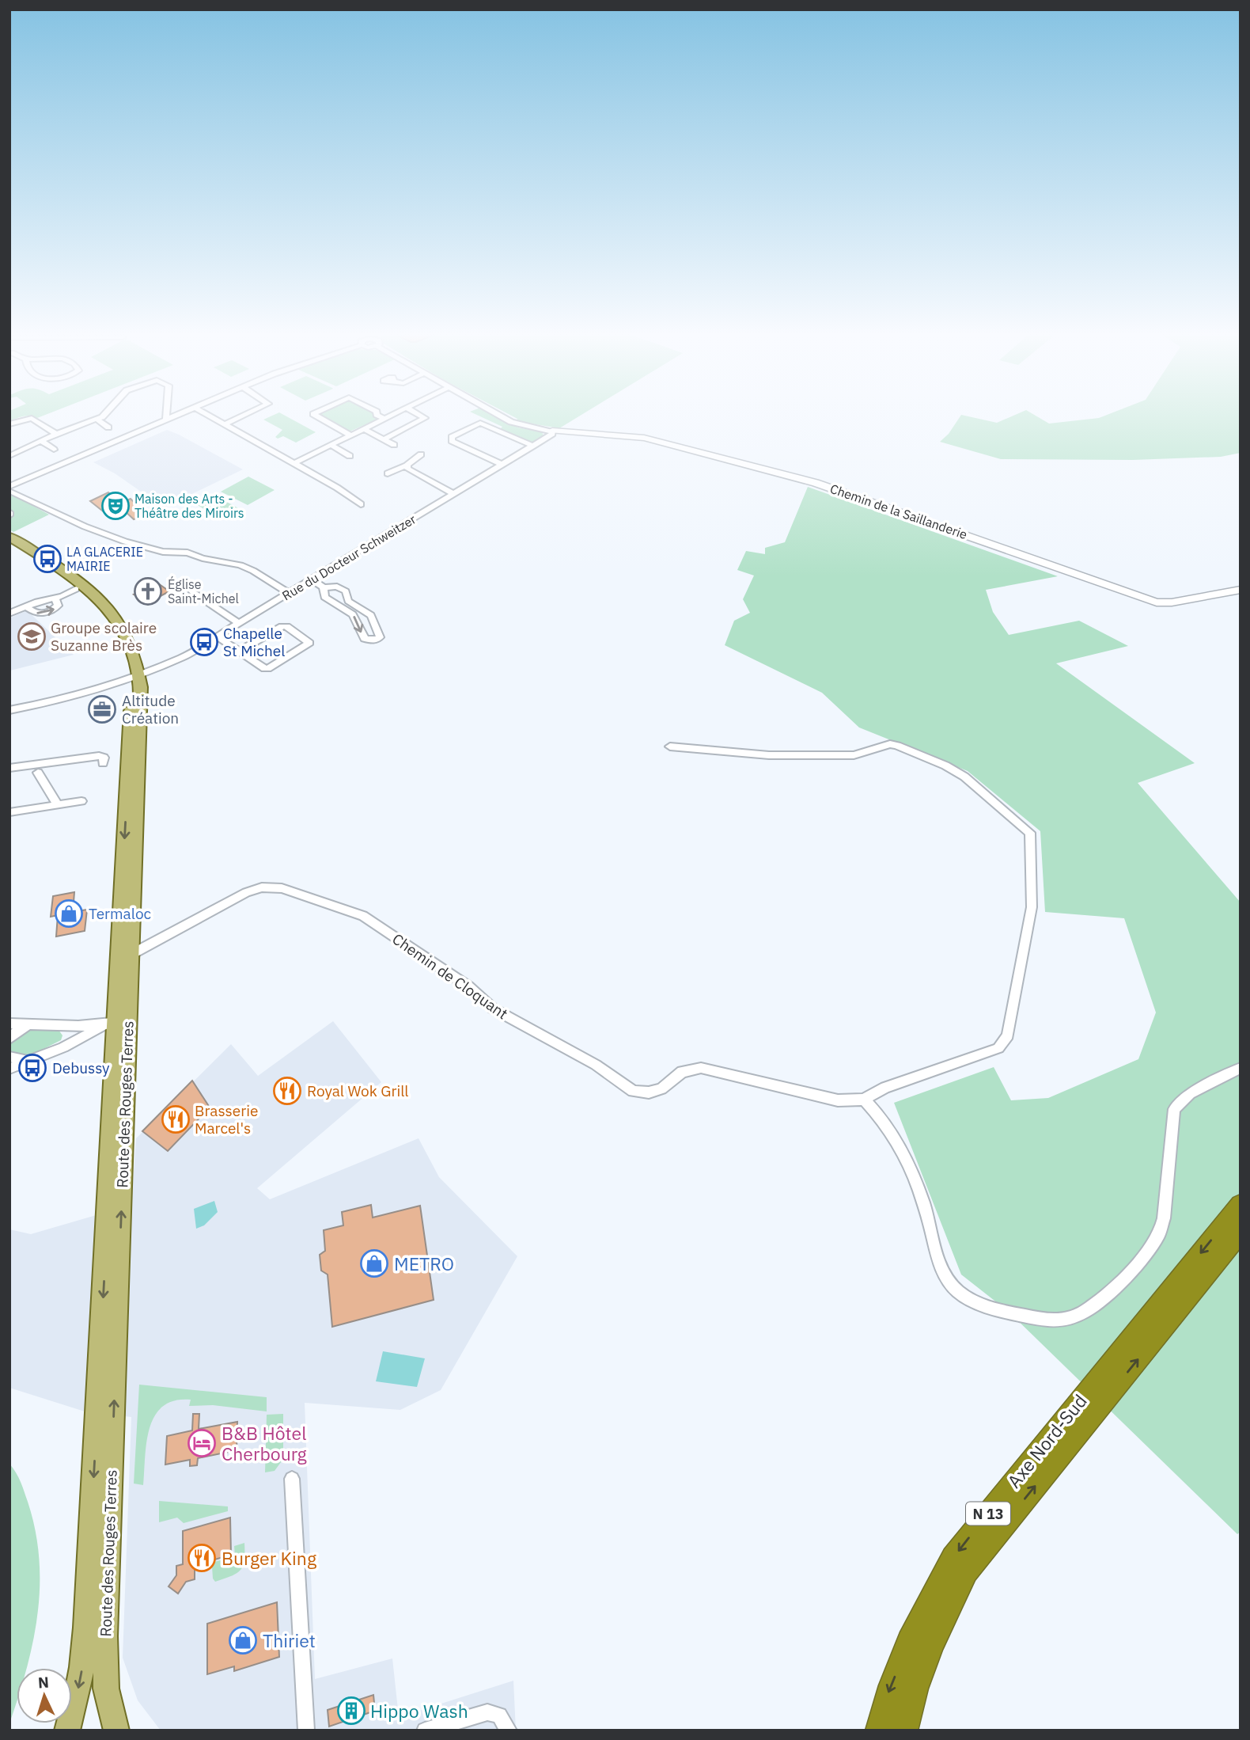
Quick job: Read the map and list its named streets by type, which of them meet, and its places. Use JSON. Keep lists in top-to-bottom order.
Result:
{
  "streets": {
    "highway": ["Axe Nord-Sud", "N 13"],
    "main road": ["Route des Rouges Terres"],
    "street": ["Chemin de la Saillanderie", "Rue du Docteur Schweitzer", "Chemin de Cloquant"]
  },
  "crossings": [
    ["Chemin de la Saillanderie", "Rue du Docteur Schweitzer"],
    ["Rue du Docteur Schweitzer", "Route des Rouges Terres"],
    ["Chemin de Cloquant", "Route des Rouges Terres"]
  ],
  "places": {
    "theatre": ["Maison des Arts - Théâtre des Miroirs"],
    "bus stop": ["LA GLACERIE MAIRIE", "Chapelle St Michel", "Debussy"],
    "church": ["Église Saint-Michel"],
    "school or university": ["Groupe scolaire Suzanne Brès"],
    "office": ["Altitude Création"],
    "shop": ["Termaloc", "METRO", "Thiriet"],
    "restaurant": ["Royal Wok Grill", "Brasserie Marcel's", "Burger King"],
    "hotel": ["B&B Hôtel Cherbourg"],
    "building": ["Hippo Wash"]
  },
  "north": "top"
}
